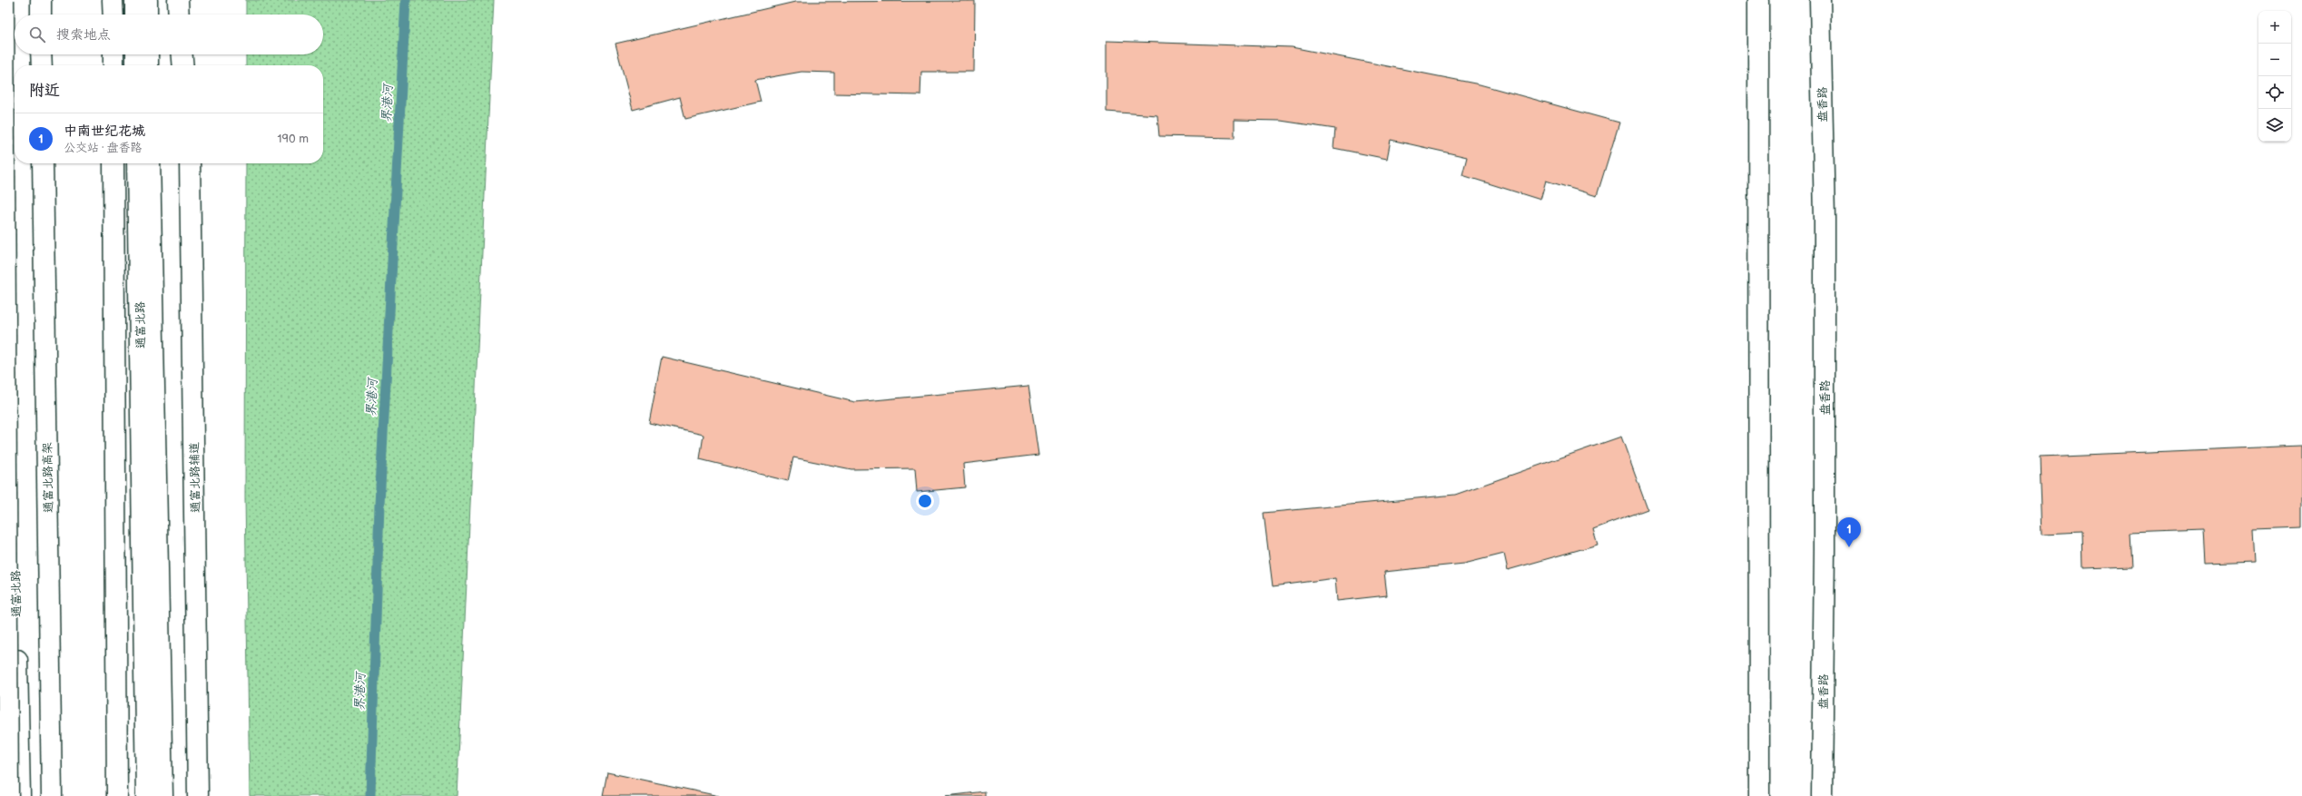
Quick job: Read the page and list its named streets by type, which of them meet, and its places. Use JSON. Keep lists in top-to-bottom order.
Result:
{
  "streets": {
    "main road": [
      "盘香路",
      "通富北路",
      "通富北路高架",
      "通富北路辅道"
    ]
  },
  "water": ["界港河"],
  "page": {
    "map_buttons": ["+", "−"],
    "search": "搜索地点",
    "heading": "附近",
    "list": [
      {
        "mark": "1",
        "name": "中南世纪花城",
        "note": "公交站 · 盘香路",
        "value": "190 m"
      }
    ],
    "pins": "1"
  }
}
